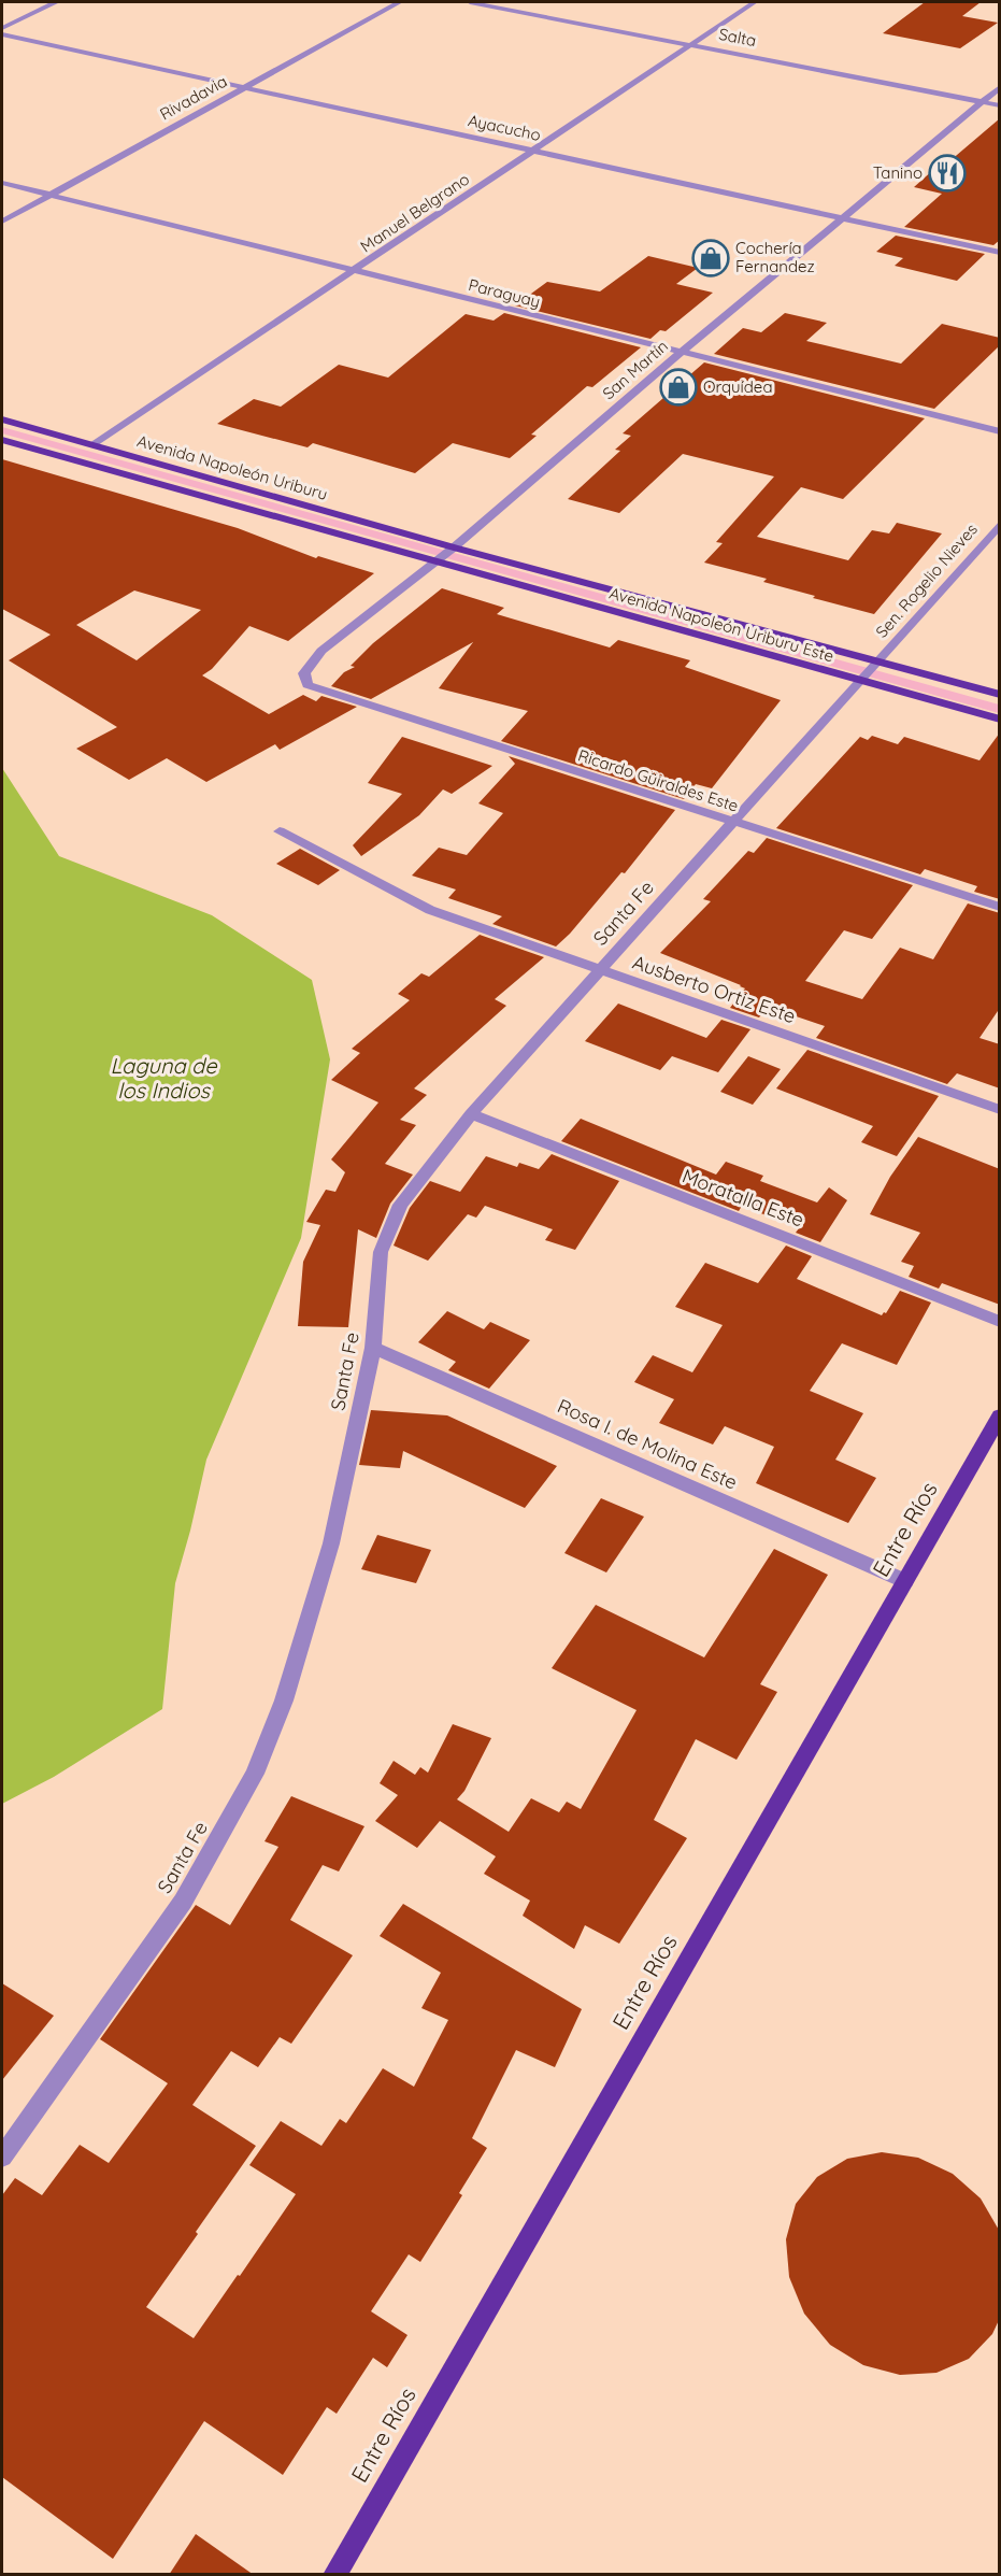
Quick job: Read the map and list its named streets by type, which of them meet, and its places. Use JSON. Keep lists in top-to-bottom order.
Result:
{
  "streets": {
    "main road": ["Avenida Napoleón Uriburu", "Avenida Napoleón Uriburu Este", "Entre Ríos"],
    "street": [
      "Salta",
      "Rivadavia",
      "Ayacucho",
      "Manuel Belgrano",
      "Paraguay",
      "San Martín",
      "Sen. Rogelio Nieves",
      "Ricardo Güiraldes Este",
      "Santa Fe",
      "Ausberto Ortiz Este",
      "Moratalla Este",
      "Rosa I. de Molina Este"
    ]
  },
  "crossings": [
    ["Salta", "Manuel Belgrano"],
    ["Salta", "San Martín"],
    ["Rivadavia", "Ayacucho"],
    ["Rivadavia", "Paraguay"],
    ["Ayacucho", "Manuel Belgrano"],
    ["Ayacucho", "San Martín"],
    ["Manuel Belgrano", "Paraguay"],
    ["Manuel Belgrano", "Avenida Napoleón Uriburu"],
    ["Paraguay", "San Martín"],
    ["San Martín", "Avenida Napoleón Uriburu"],
    ["San Martín", "Avenida Napoleón Uriburu Este"],
    ["San Martín", "Ricardo Güiraldes Este"],
    ["Avenida Napoleón Uriburu", "Avenida Napoleón Uriburu Este"],
    ["Sen. Rogelio Nieves", "Avenida Napoleón Uriburu Este"],
    ["Sen. Rogelio Nieves", "Santa Fe"],
    ["Avenida Napoleón Uriburu Este", "Santa Fe"],
    ["Ricardo Güiraldes Este", "Santa Fe"],
    ["Santa Fe", "Ausberto Ortiz Este"],
    ["Santa Fe", "Moratalla Este"],
    ["Santa Fe", "Rosa I. de Molina Este"],
    ["Rosa I. de Molina Este", "Entre Ríos"]
  ],
  "water": ["Laguna de los Indios"],
  "places": {
    "restaurant": ["Tanino"],
    "shop": ["Cochería Fernandez", "Orquídea"]
  }
}
